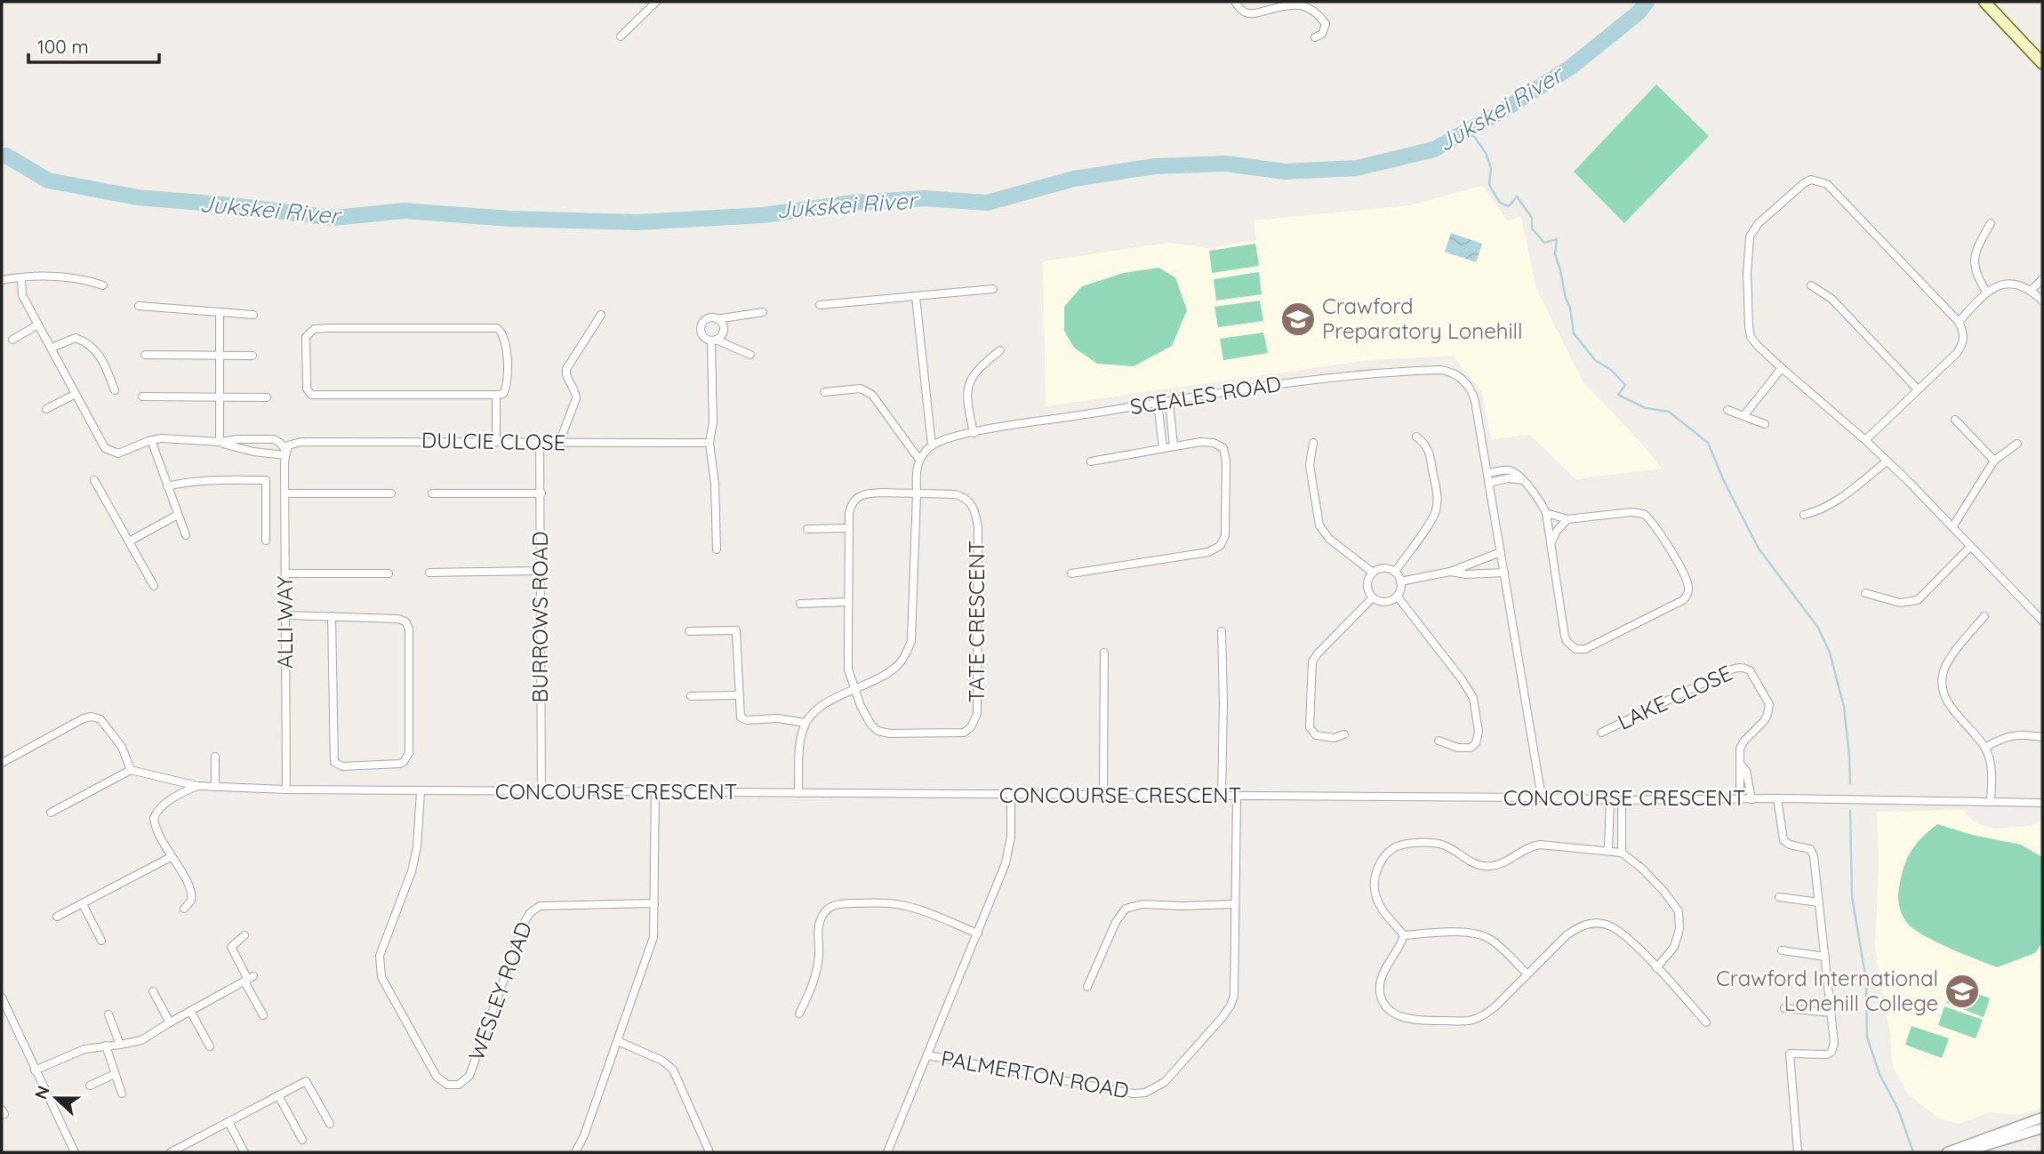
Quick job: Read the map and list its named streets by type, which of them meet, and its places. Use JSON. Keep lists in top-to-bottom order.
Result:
{
  "streets": {
    "street": [
      "SCEALES ROAD",
      "DULCIE CLOSE",
      "BURROWS ROAD",
      "TATE CRESCENT",
      "ALLI WAY",
      "LAKE CLOSE",
      "CONCOURSE CRESCENT",
      "WESLEY ROAD",
      "PALMERTON ROAD"
    ]
  },
  "crossings": [
    ["SCEALES ROAD", "CONCOURSE CRESCENT"],
    ["DULCIE CLOSE", "BURROWS ROAD"],
    ["DULCIE CLOSE", "ALLI WAY"],
    ["BURROWS ROAD", "CONCOURSE CRESCENT"],
    ["ALLI WAY", "CONCOURSE CRESCENT"],
    ["LAKE CLOSE", "CONCOURSE CRESCENT"],
    ["CONCOURSE CRESCENT", "WESLEY ROAD"],
    ["CONCOURSE CRESCENT", "PALMERTON ROAD"]
  ],
  "water": ["Jukskei River"],
  "places": {
    "school or university": ["Crawford Preparatory Lonehill", "Crawford International Lonehill College"]
  },
  "scale_bar": "100 m",
  "north": "left"
}
